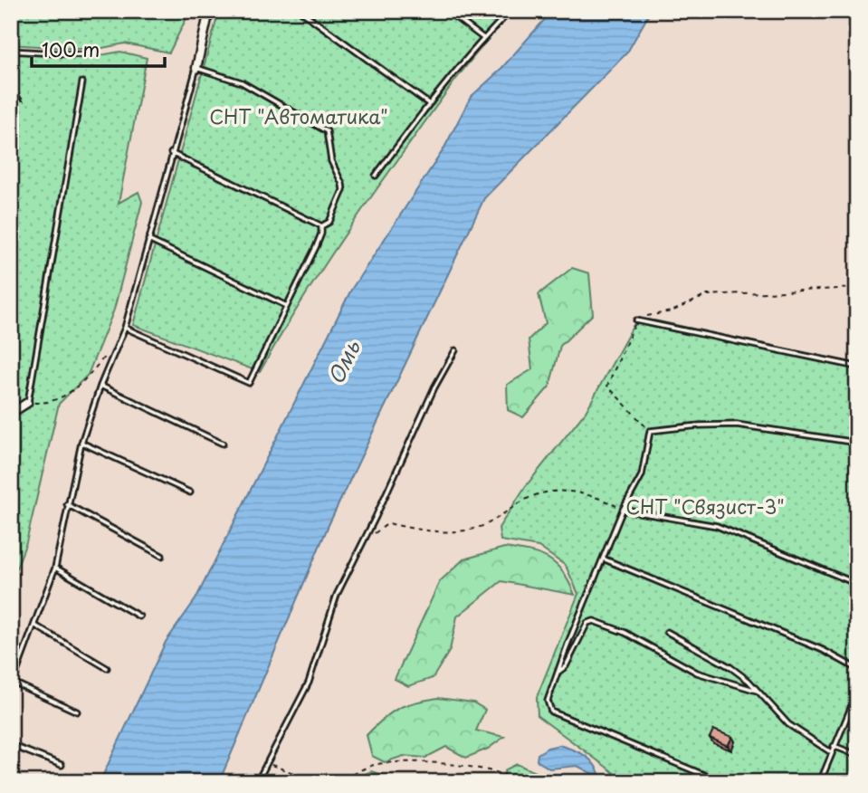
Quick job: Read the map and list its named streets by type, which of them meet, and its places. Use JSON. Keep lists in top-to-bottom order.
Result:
{
  "water": ["Омь"],
  "parks": ["СНТ \"Автоматика\"", "СНТ \"Связист-3\""],
  "scale_bar": "100 m"
}
